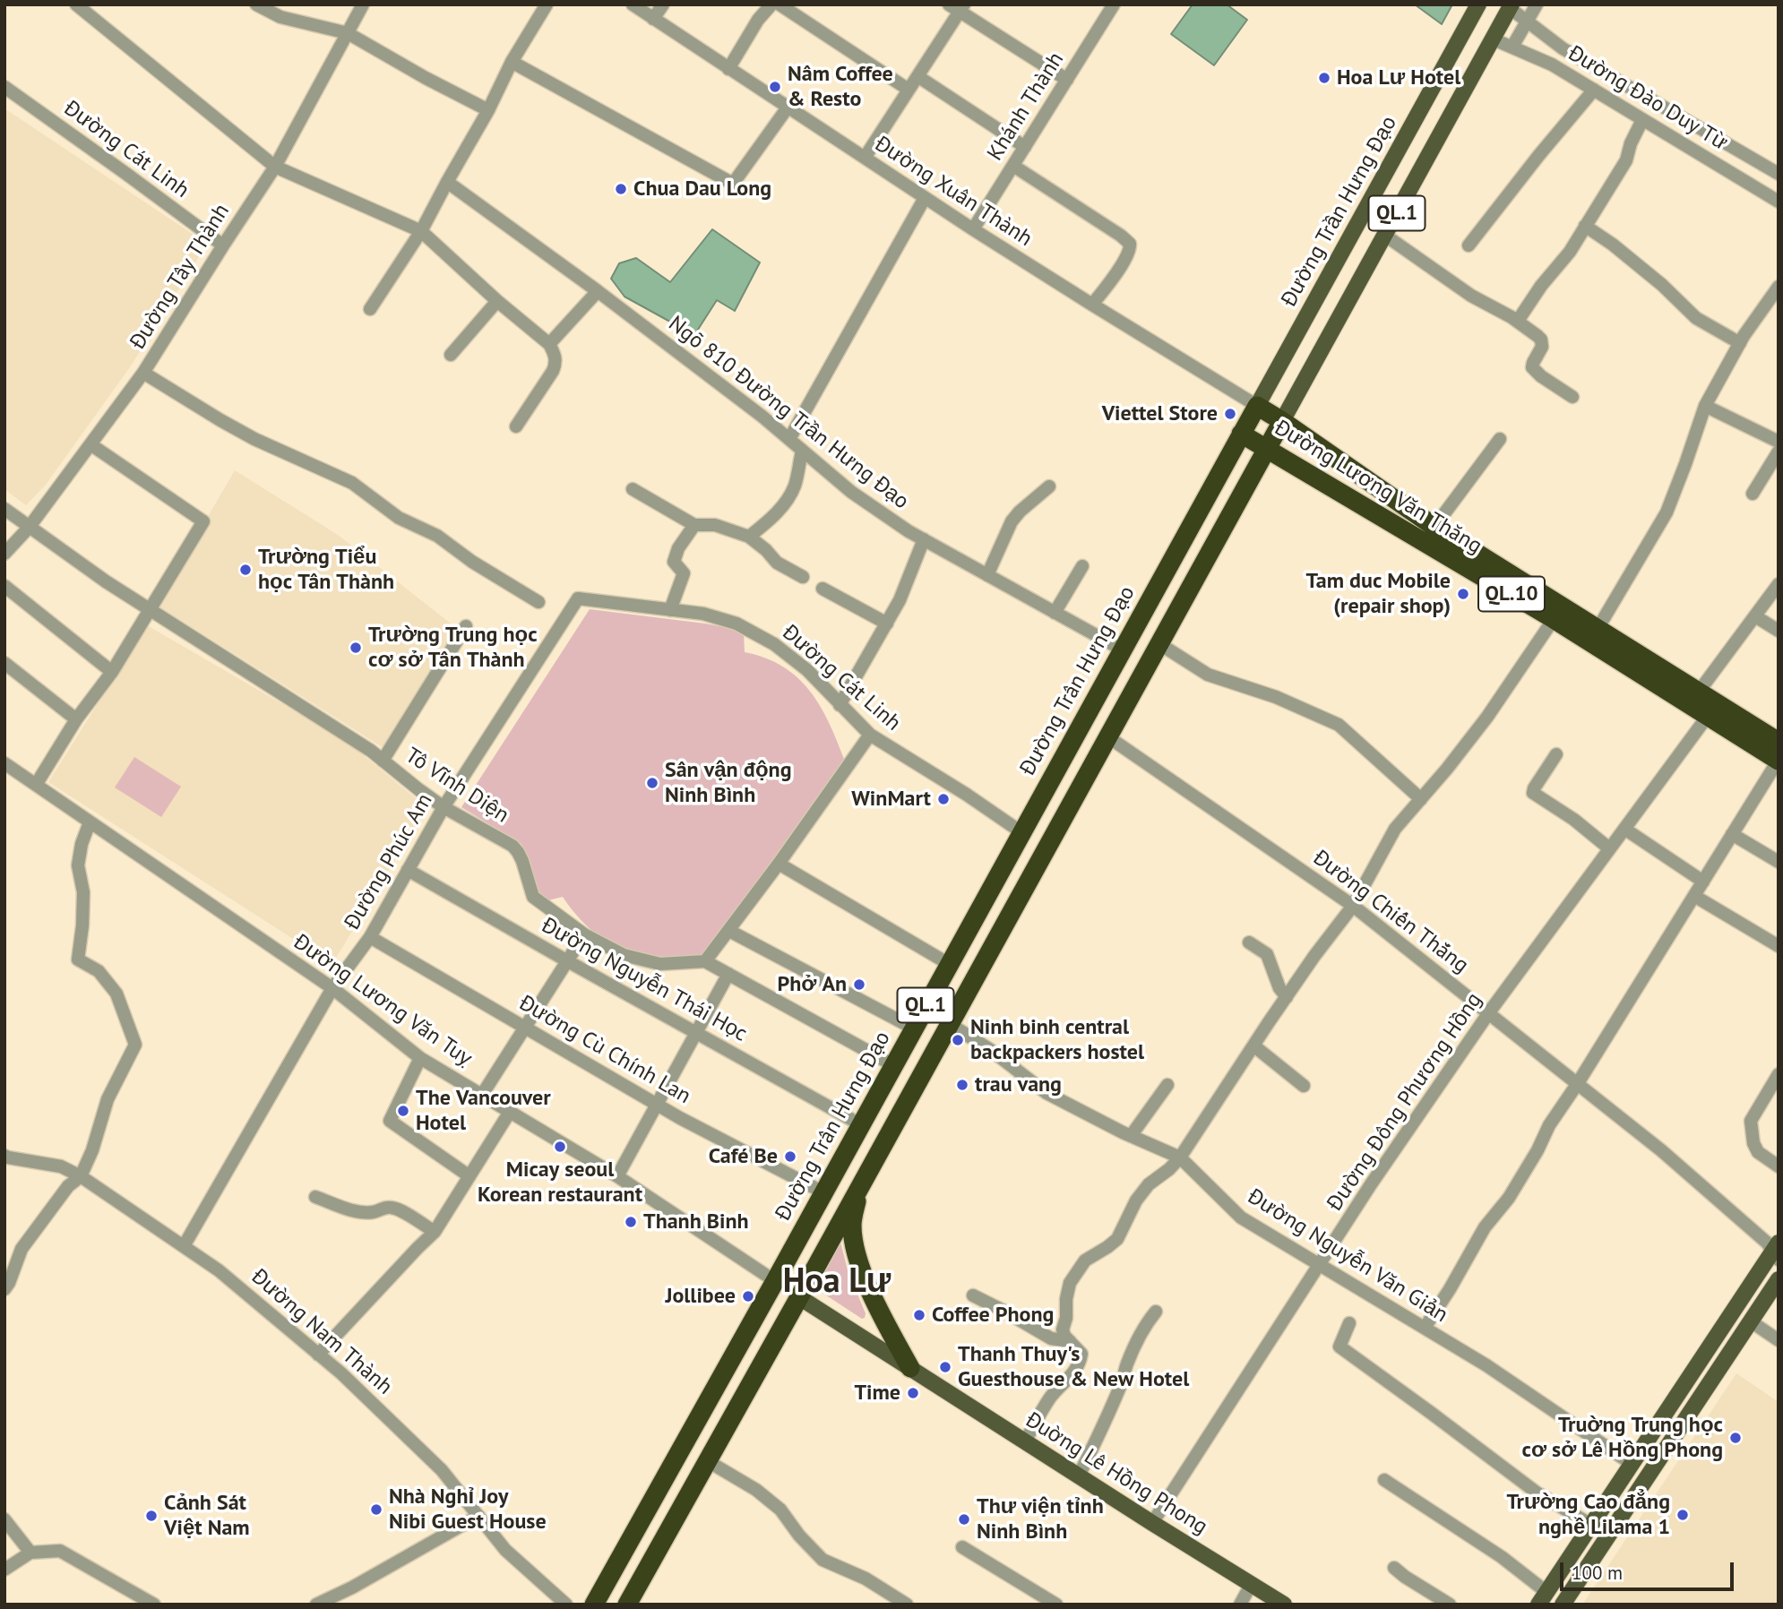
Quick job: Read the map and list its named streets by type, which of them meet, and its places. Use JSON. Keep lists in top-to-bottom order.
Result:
{
  "streets": {
    "highway": [
      "QL.1",
      "Đường Lương Văn Thăng",
      "QL.10",
      "Đường Trân Hưng Đạo"
    ],
    "main road": ["Đường Trần Hưng Đạo", "Đuờng Lê Hồng Phong"],
    "street": [
      "Đường Đào Duy Từ",
      "Khánh Thành",
      "Đường Cát Linh",
      "Đường Xuân Thành",
      "Đường Tây Thành",
      "Ngõ 810 Đường Trần Hưng Đạo",
      "Tô Vĩnh Diện",
      "Đường Phúc Am",
      "Đường Chiến Thắng",
      "Đường Nguyễn Thái Học",
      "Đường Lương Văn Tuỵ",
      "Đường Cù Chính Lan",
      "Đường Đông Phương Hồng",
      "Đường Nguyễn Văn Giản",
      "Đường Nam Thành"
    ]
  },
  "crossings": [
    ["Đường Đào Duy Từ", "QL.1"],
    ["Khánh Thành", "Đường Xuân Thành"],
    ["Đường Cát Linh", "Đường Tây Thành"],
    ["Đường Cát Linh", "Đường Trân Hưng Đạo"],
    ["Đường Cát Linh", "Đường Phúc Am"],
    ["Đường Xuân Thành", "Đường Trần Hưng Đạo"],
    ["Đường Xuân Thành", "Đường Lương Văn Thăng"],
    ["Đường Xuân Thành", "Đường Trân Hưng Đạo"],
    ["Đường Trần Hưng Đạo", "Đường Lương Văn Thăng"],
    ["Đường Trần Hưng Đạo", "Đường Trân Hưng Đạo"],
    ["QL.1", "Đường Lương Văn Thăng"],
    ["QL.1", "Đường Chiến Thắng"],
    ["QL.1", "Đường Nguyễn Văn Giản"],
    ["QL.1", "Đuờng Lê Hồng Phong"],
    ["Đường Tây Thành", "Tô Vĩnh Diện"],
    ["Ngõ 810 Đường Trần Hưng Đạo", "Đường Trân Hưng Đạo"],
    ["Đường Lương Văn Thăng", "Đường Trân Hưng Đạo"],
    ["Đường Lương Văn Thăng", "Đường Đông Phương Hồng"],
    ["Đường Trân Hưng Đạo", "Đường Nguyễn Thái Học"],
    ["Đường Trân Hưng Đạo", "Đường Lương Văn Tuỵ"],
    ["Đường Trân Hưng Đạo", "Đường Cù Chính Lan"],
    ["Tô Vĩnh Diện", "Đường Phúc Am"],
    ["Đường Phúc Am", "Đường Nguyễn Thái Học"],
    ["Đường Phúc Am", "Đường Lương Văn Tuỵ"],
    ["Đường Phúc Am", "Đường Cù Chính Lan"],
    ["Đường Phúc Am", "Đường Nam Thành"],
    ["Đường Chiến Thắng", "Đường Đông Phương Hồng"],
    ["Đường Đông Phương Hồng", "Đường Nguyễn Văn Giản"],
    ["Đường Đông Phương Hồng", "Đuờng Lê Hồng Phong"]
  ],
  "districts": ["Hoa Lư"],
  "places": [
    "Hoa Lư Hotel",
    "Nâm Coffee & Resto",
    "Chua Dau Long",
    "Viettel Store",
    "Trường Tiểu học Tân Thành",
    "Tam duc Mobile (repair shop)",
    "Trường Trung học cơ sở Tân Thành",
    "Sân vận động Ninh Bình",
    "WinMart",
    "Phở An",
    "Ninh binh central backpackers hostel",
    "trau vang",
    "The Vancouver Hotel",
    "Micay seoul Korean restaurant",
    "Café Be",
    "Thanh Binh",
    "Jollibee",
    "Coffee Phong",
    "Thanh Thuy's Guesthouse & New Hotel",
    "Time",
    "Truờng Trung học cơ sở Lê Hồng Phong",
    "Nhà Nghỉ Joy Nibi Guest House",
    "Trường Cao đẳng nghề Lilama 1",
    "Cảnh Sát Việt Nam",
    "Thư viện tỉnh Ninh Bình"
  ],
  "scale_bar": "100 m"
}
